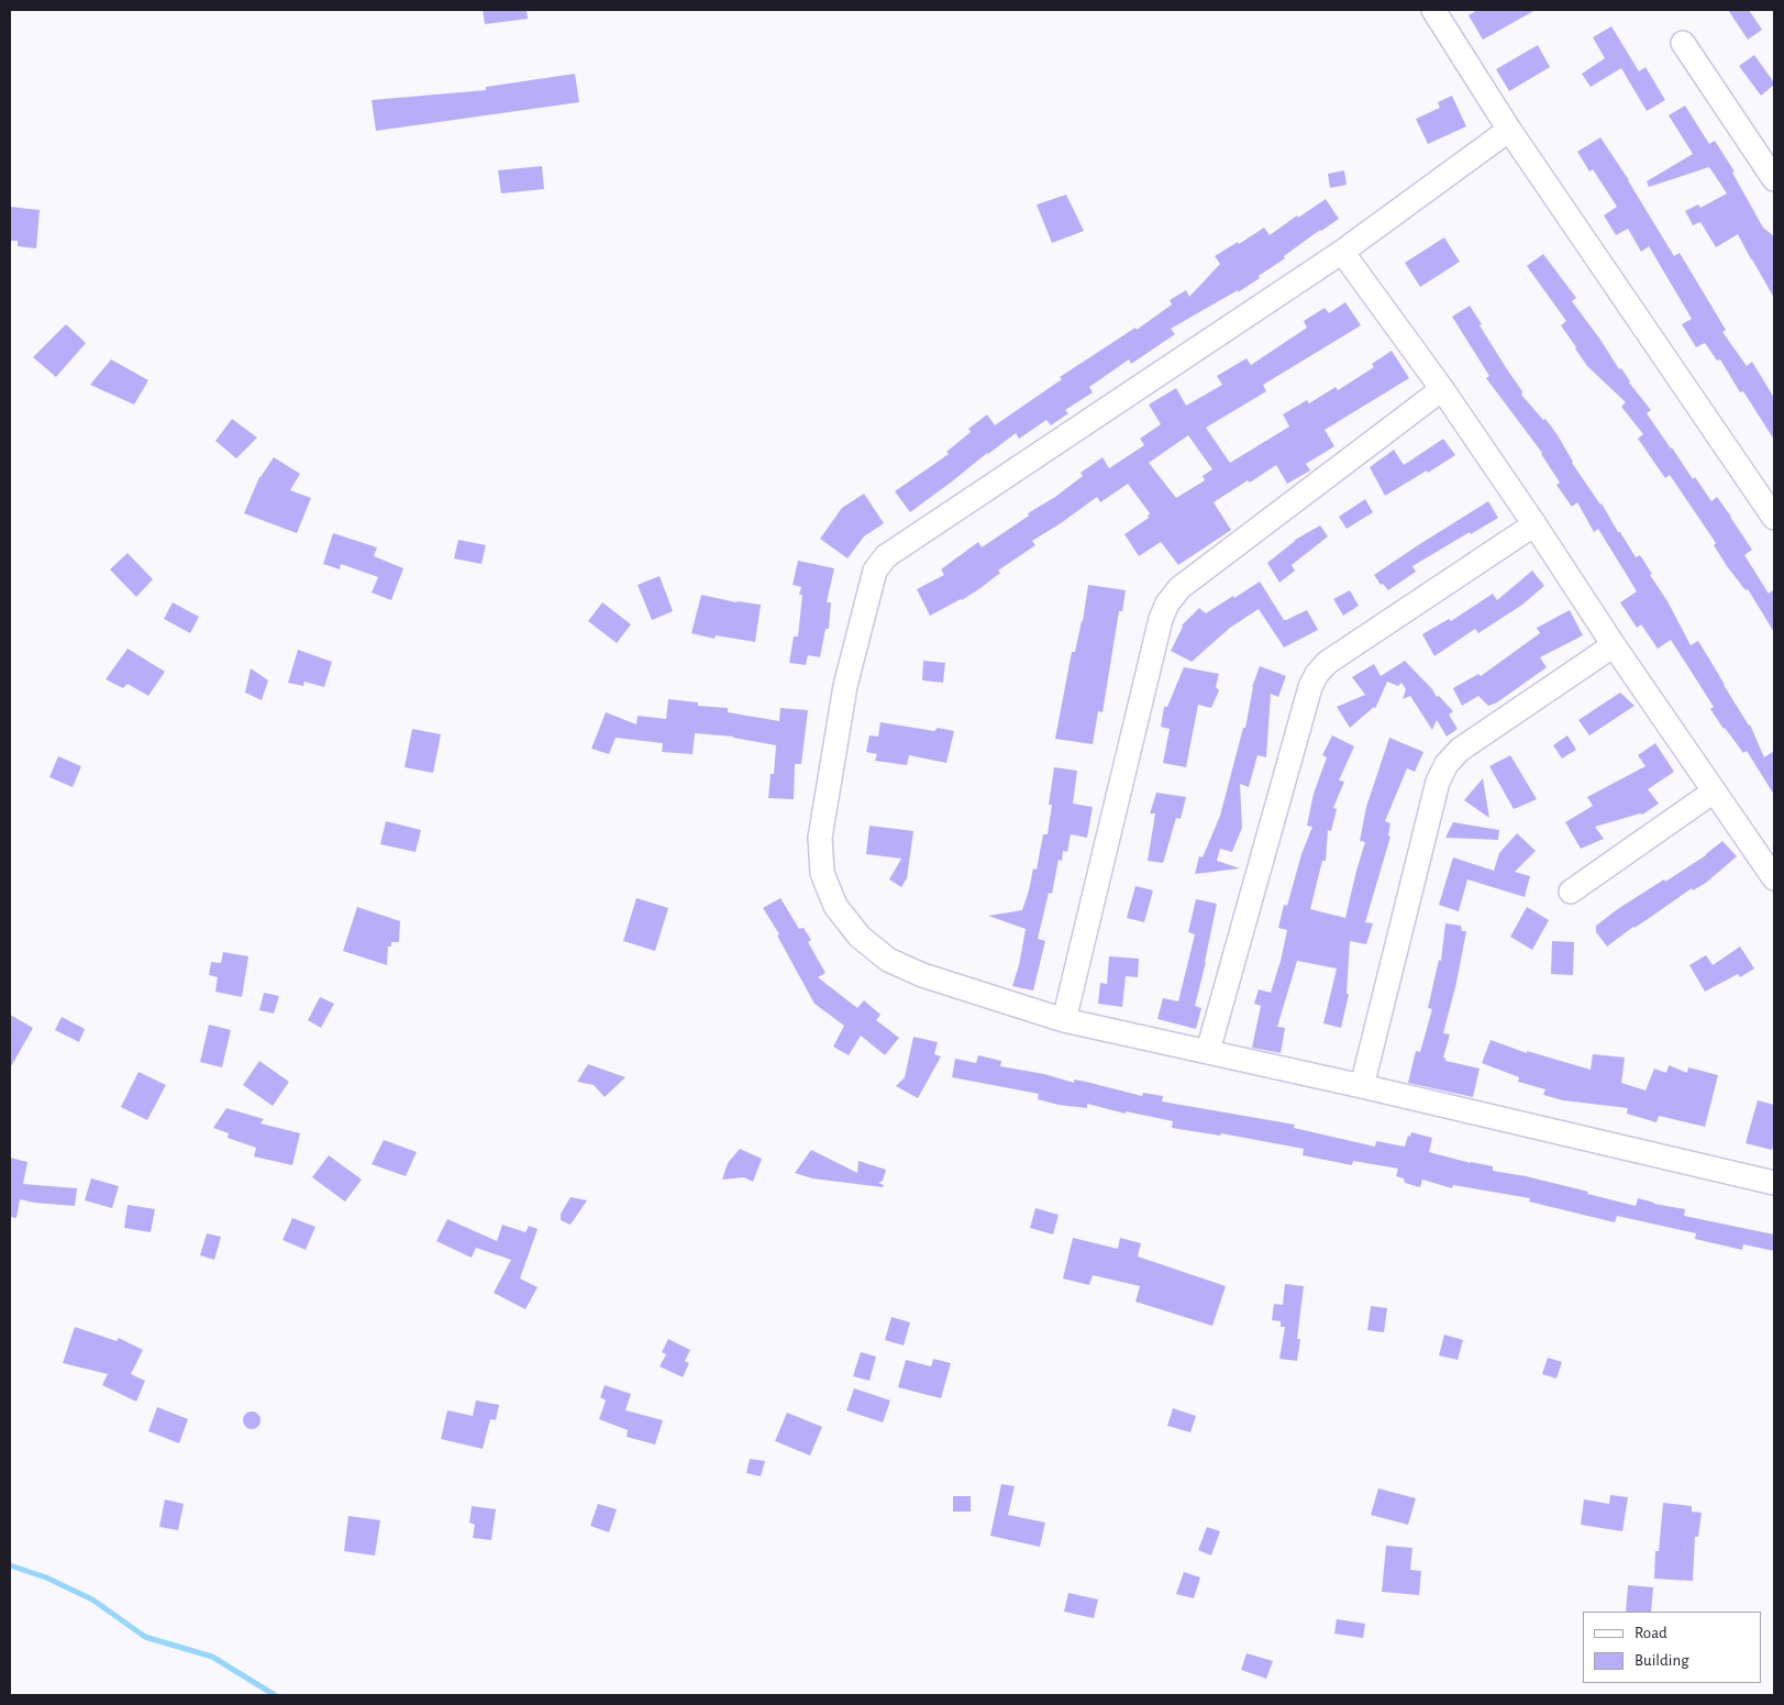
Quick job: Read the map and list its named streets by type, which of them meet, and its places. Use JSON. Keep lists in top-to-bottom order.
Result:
{
  "legend": ["Road", "Building"]
}
